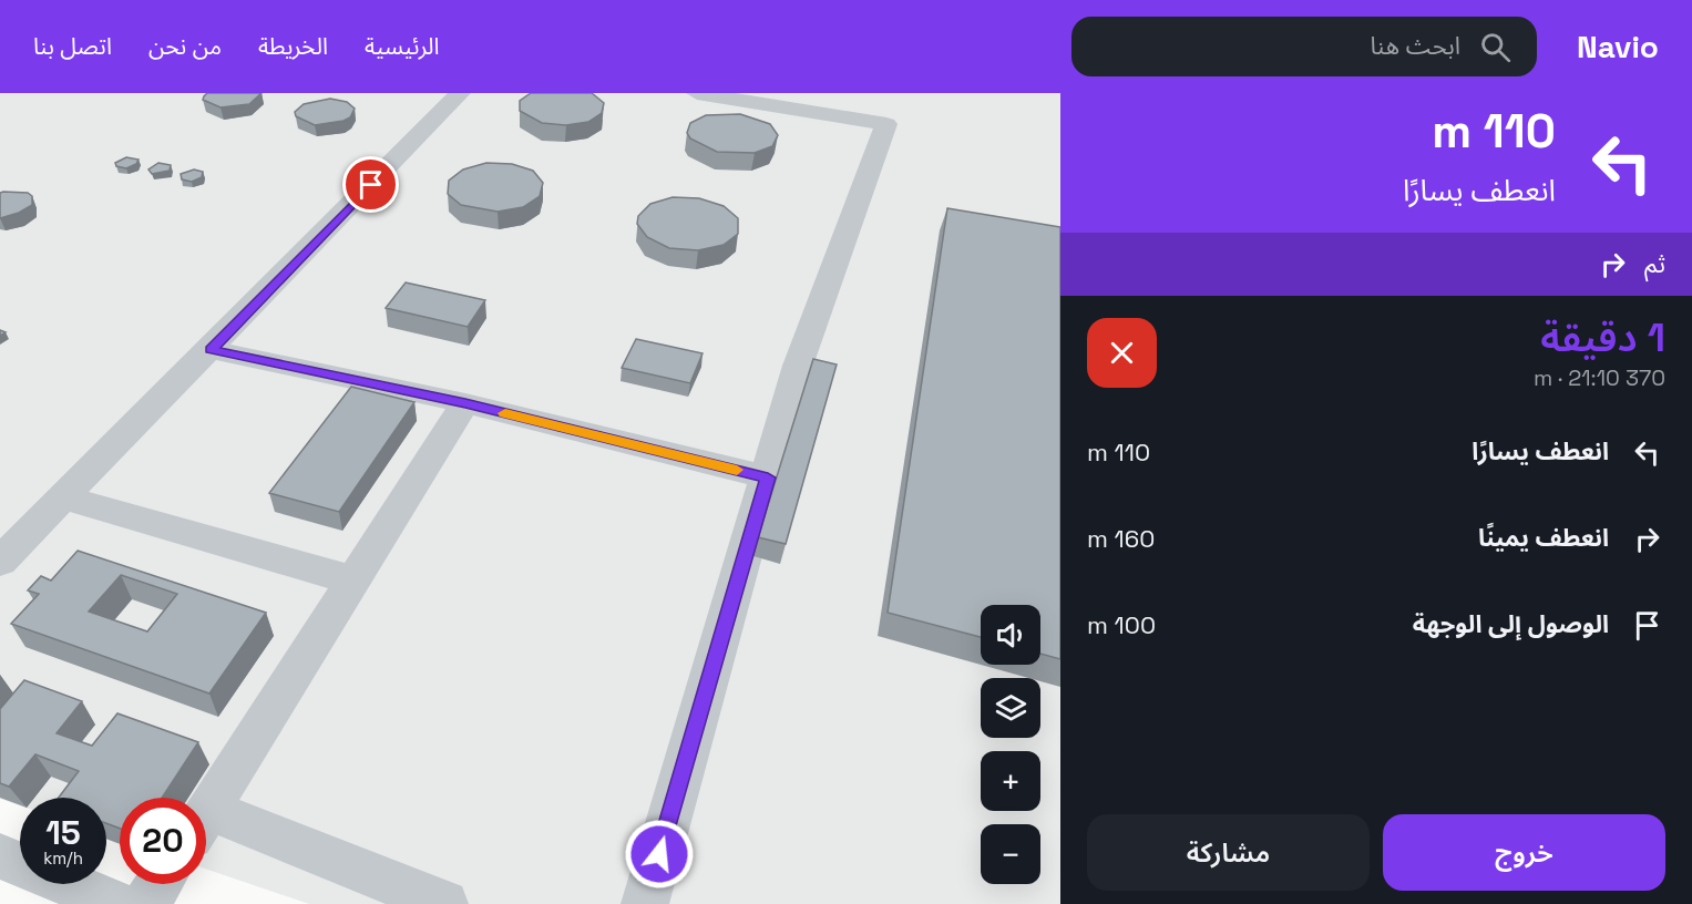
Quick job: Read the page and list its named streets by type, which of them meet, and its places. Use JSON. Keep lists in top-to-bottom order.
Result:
{
  "page": {
    "header": "Navio",
    "search": "ابحث هنا",
    "nav": [
      "الرئيسية",
      "الخريطة",
      "من نحن",
      "اتصل بنا"
    ],
    "turn": ["110 m", "انعطف يسارًا"],
    "then": "ثم",
    "heading": ["1 دقيقة", "370 m · 21:10"],
    "list": [
      {
        "name": "انعطف يسارًا",
        "value": "110 m"
      },
      {
        "name": "انعطف يمينًا",
        "value": "160 m"
      },
      {
        "name": "الوصول إلى الوجهة",
        "value": "100 m"
      }
    ],
    "map_buttons": ["+", "−"],
    "speed": "15 km/h",
    "limit": "20",
    "buttons": ["خروج", "مشاركة"]
  }
}
